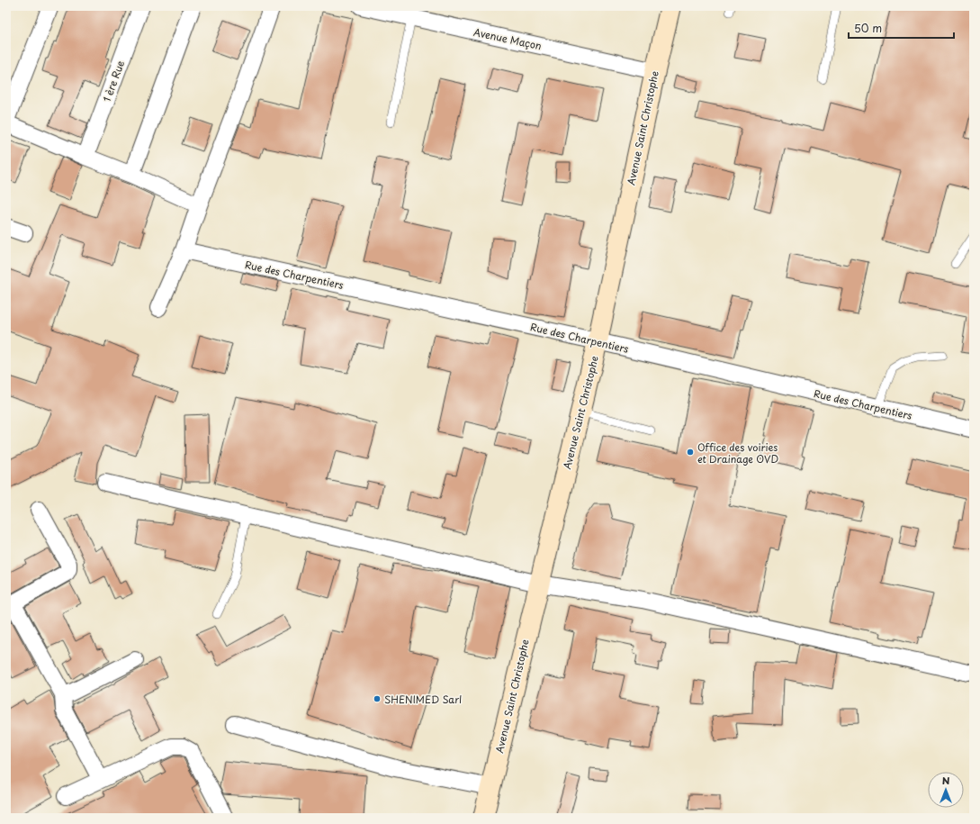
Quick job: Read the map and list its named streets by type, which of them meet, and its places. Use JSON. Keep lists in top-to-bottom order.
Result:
{
  "streets": {
    "street": [
      "Avenue Maçon",
      "1 ère Rue",
      "Avenue Saint Christophe",
      "Rue des Charpentiers"
    ]
  },
  "crossings": [
    ["Avenue Maçon", "Avenue Saint Christophe"],
    ["Avenue Saint Christophe", "Rue des Charpentiers"]
  ],
  "places": ["Office des voiries et Drainage OVD", "SHENIMED Sarl"],
  "scale_bar": "50 m",
  "north": "top"
}
